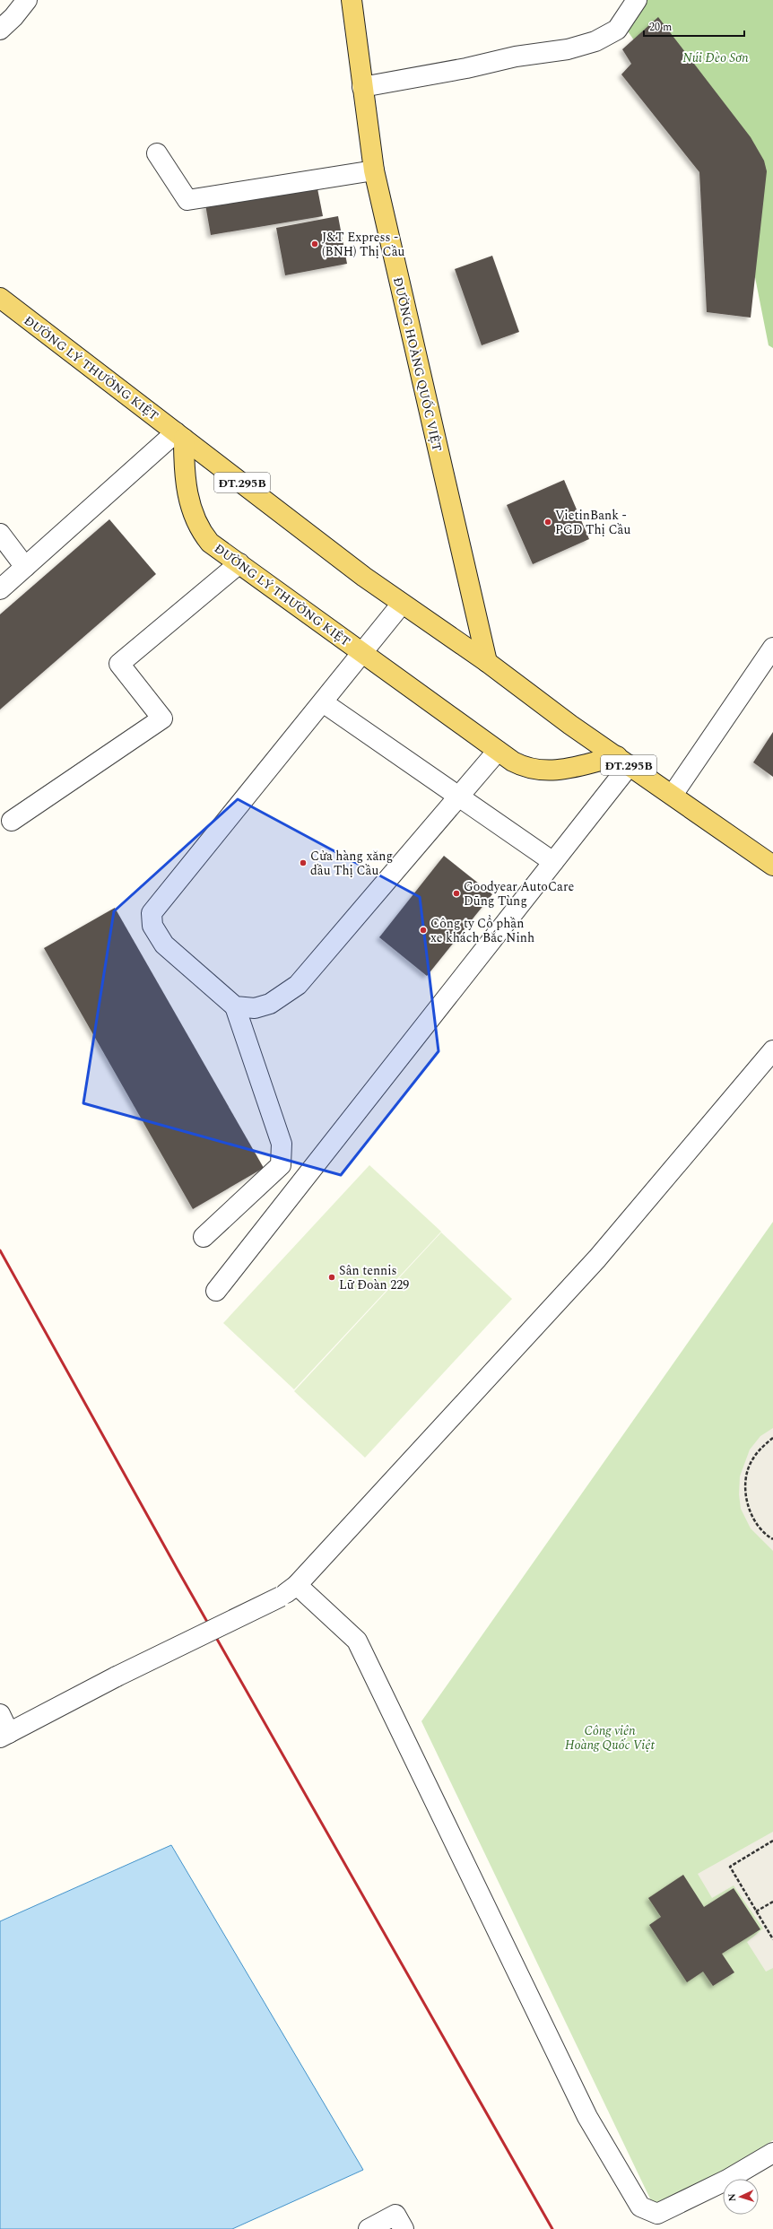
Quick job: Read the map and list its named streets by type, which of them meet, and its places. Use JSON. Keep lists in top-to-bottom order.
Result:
{
  "streets": {
    "main road": ["ĐƯỜNG HOÀNG QUỐC VIỆT", "ĐƯỜNG LÝ THƯỜNG KIỆT", "ĐT.295B"]
  },
  "crossings": [
    ["ĐƯỜNG HOÀNG QUỐC VIỆT", "ĐƯỜNG LÝ THƯỜNG KIỆT"],
    ["ĐƯỜNG HOÀNG QUỐC VIỆT", "ĐT.295B"],
    ["ĐƯỜNG LÝ THƯỜNG KIỆT", "ĐT.295B"]
  ],
  "parks": ["Núi Đèo Sơn", "Công viên Hoàng Quốc Việt"],
  "places": [
    "J&T Express - (BNH) Thị Cầu",
    "VietinBank - PGD Thị Cầu",
    "Cửa hàng xăng dầu Thị Cầu",
    "Goodyear AutoCare Dũng Tùng",
    "Công ty Cổ phần xe khách Bắc Ninh",
    "Sân tennis Lữ Đoàn 229"
  ],
  "scale_bar": "20 m",
  "north": "left"
}
